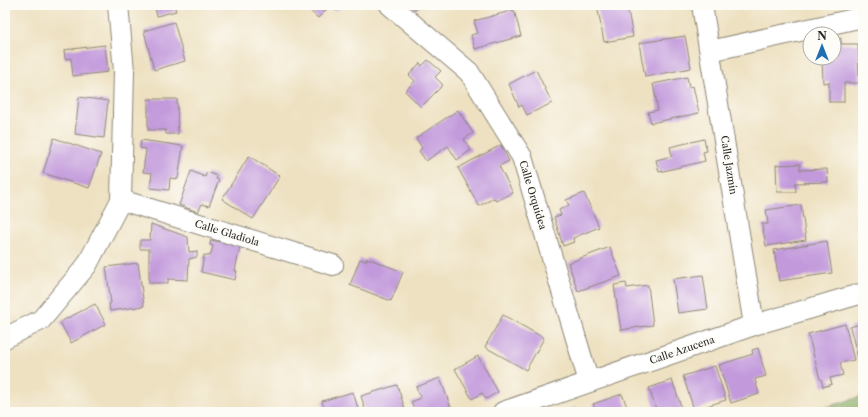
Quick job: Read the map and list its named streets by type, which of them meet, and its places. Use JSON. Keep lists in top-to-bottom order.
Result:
{
  "streets": {
    "street": [
      "Calle Jazmín",
      "Calle Orquídea",
      "Calle Gladiola",
      "Calle Azucena"
    ]
  },
  "crossings": [
    ["Calle Jazmín", "Calle Azucena"],
    ["Calle Orquídea", "Calle Azucena"]
  ],
  "north": "top"
}
